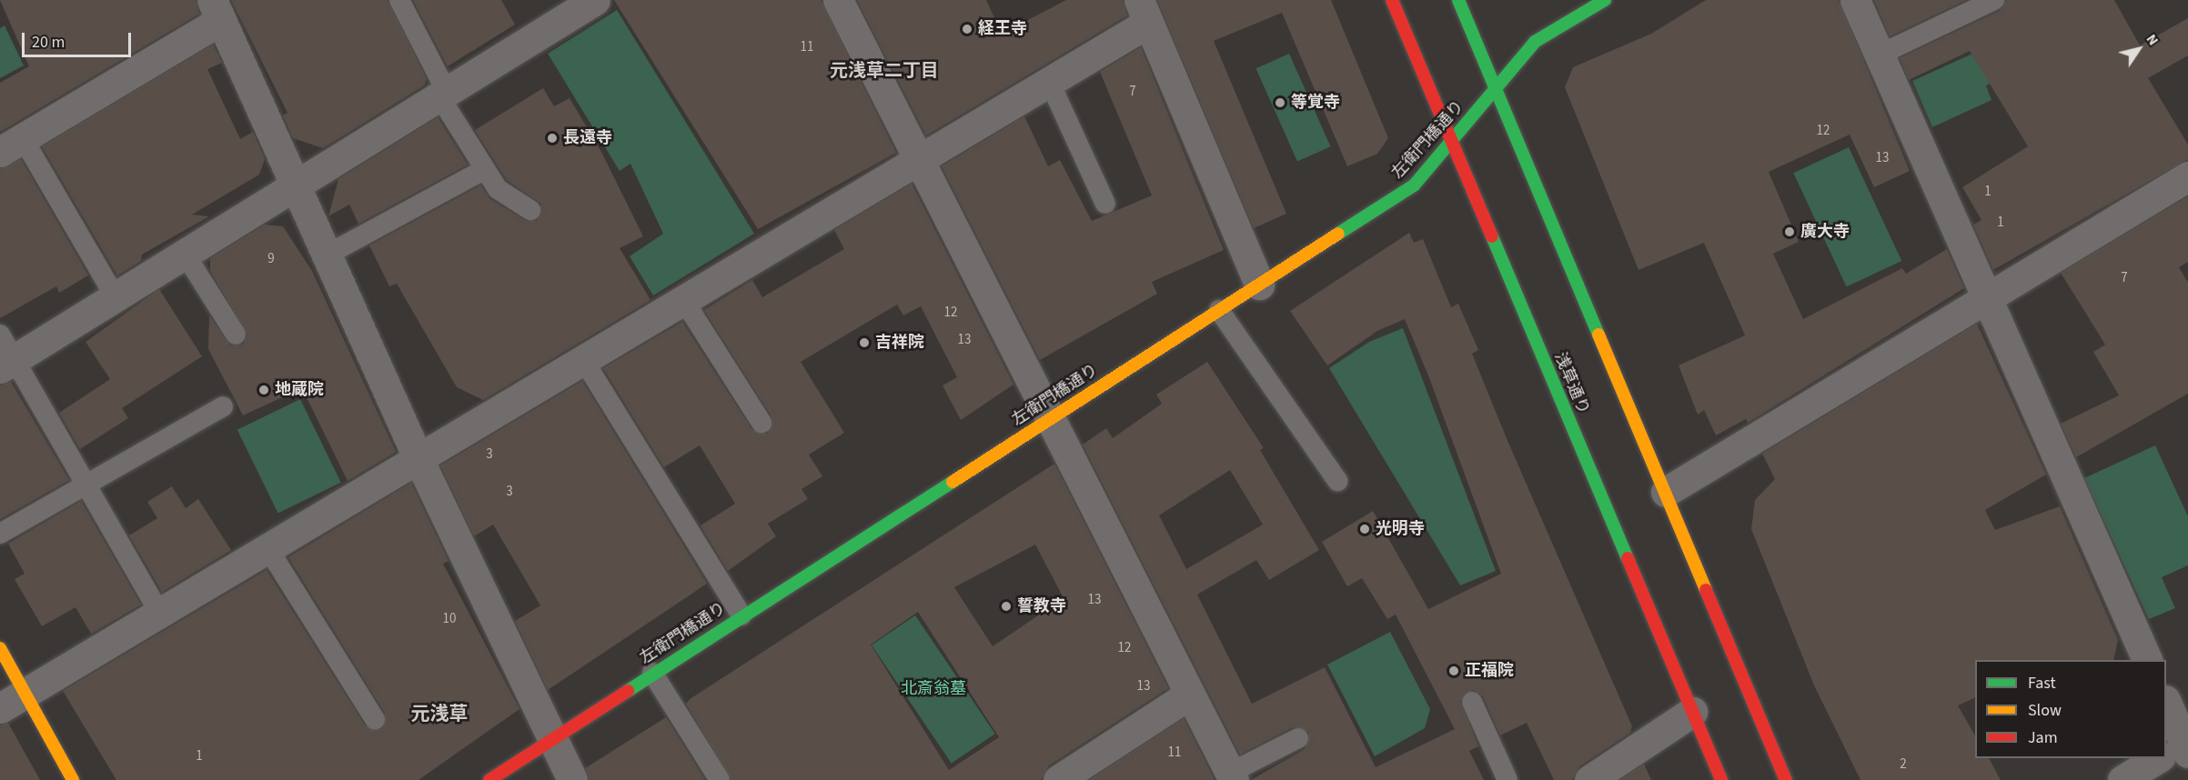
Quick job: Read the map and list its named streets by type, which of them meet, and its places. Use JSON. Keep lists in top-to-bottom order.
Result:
{
  "streets": {
    "main road": ["左衛門橋通り", "浅草通り"]
  },
  "crossings": [
    ["左衛門橋通り", "浅草通り"]
  ],
  "districts": ["元浅草二丁目", "元浅草"],
  "parks": ["北斎翁墓"],
  "places": [
    "経王寺",
    "等覚寺",
    "長遠寺",
    "廣大寺",
    "吉祥院",
    "地蔵院",
    "光明寺",
    "誓教寺",
    "正福院"
  ],
  "house_numbers": [
    "11",
    "7",
    "12",
    "13",
    "1",
    "1",
    "9",
    "7",
    "12",
    "13",
    "3",
    "3",
    "13",
    "10",
    "12",
    "13",
    "11",
    "1",
    "2"
  ],
  "legend": ["Fast", "Slow", "Jam"],
  "scale_bar": "20 m",
  "north": "top right"
}
